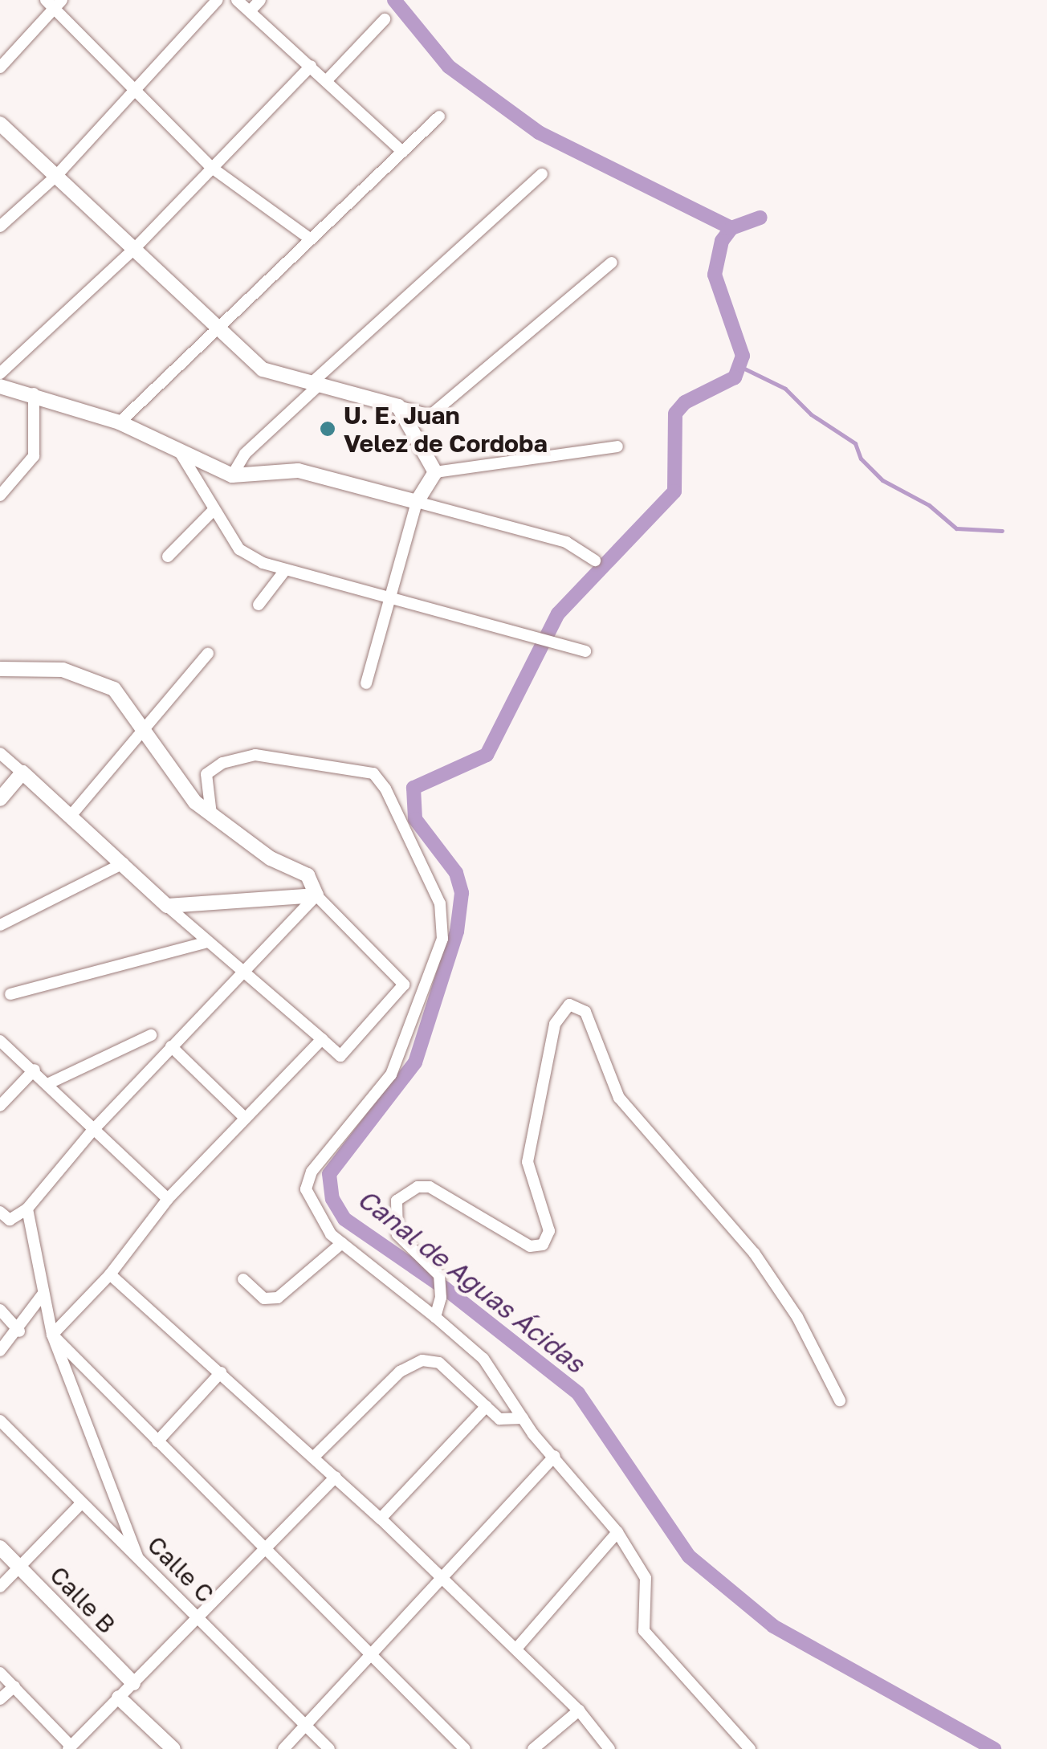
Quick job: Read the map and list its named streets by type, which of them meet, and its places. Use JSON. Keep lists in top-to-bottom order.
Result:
{
  "streets": {
    "street": ["Calle C", "Calle B"]
  },
  "water": ["Canal de Aguas Ácidas"],
  "places": ["U. E. Juan Velez de Cordoba"]
}
